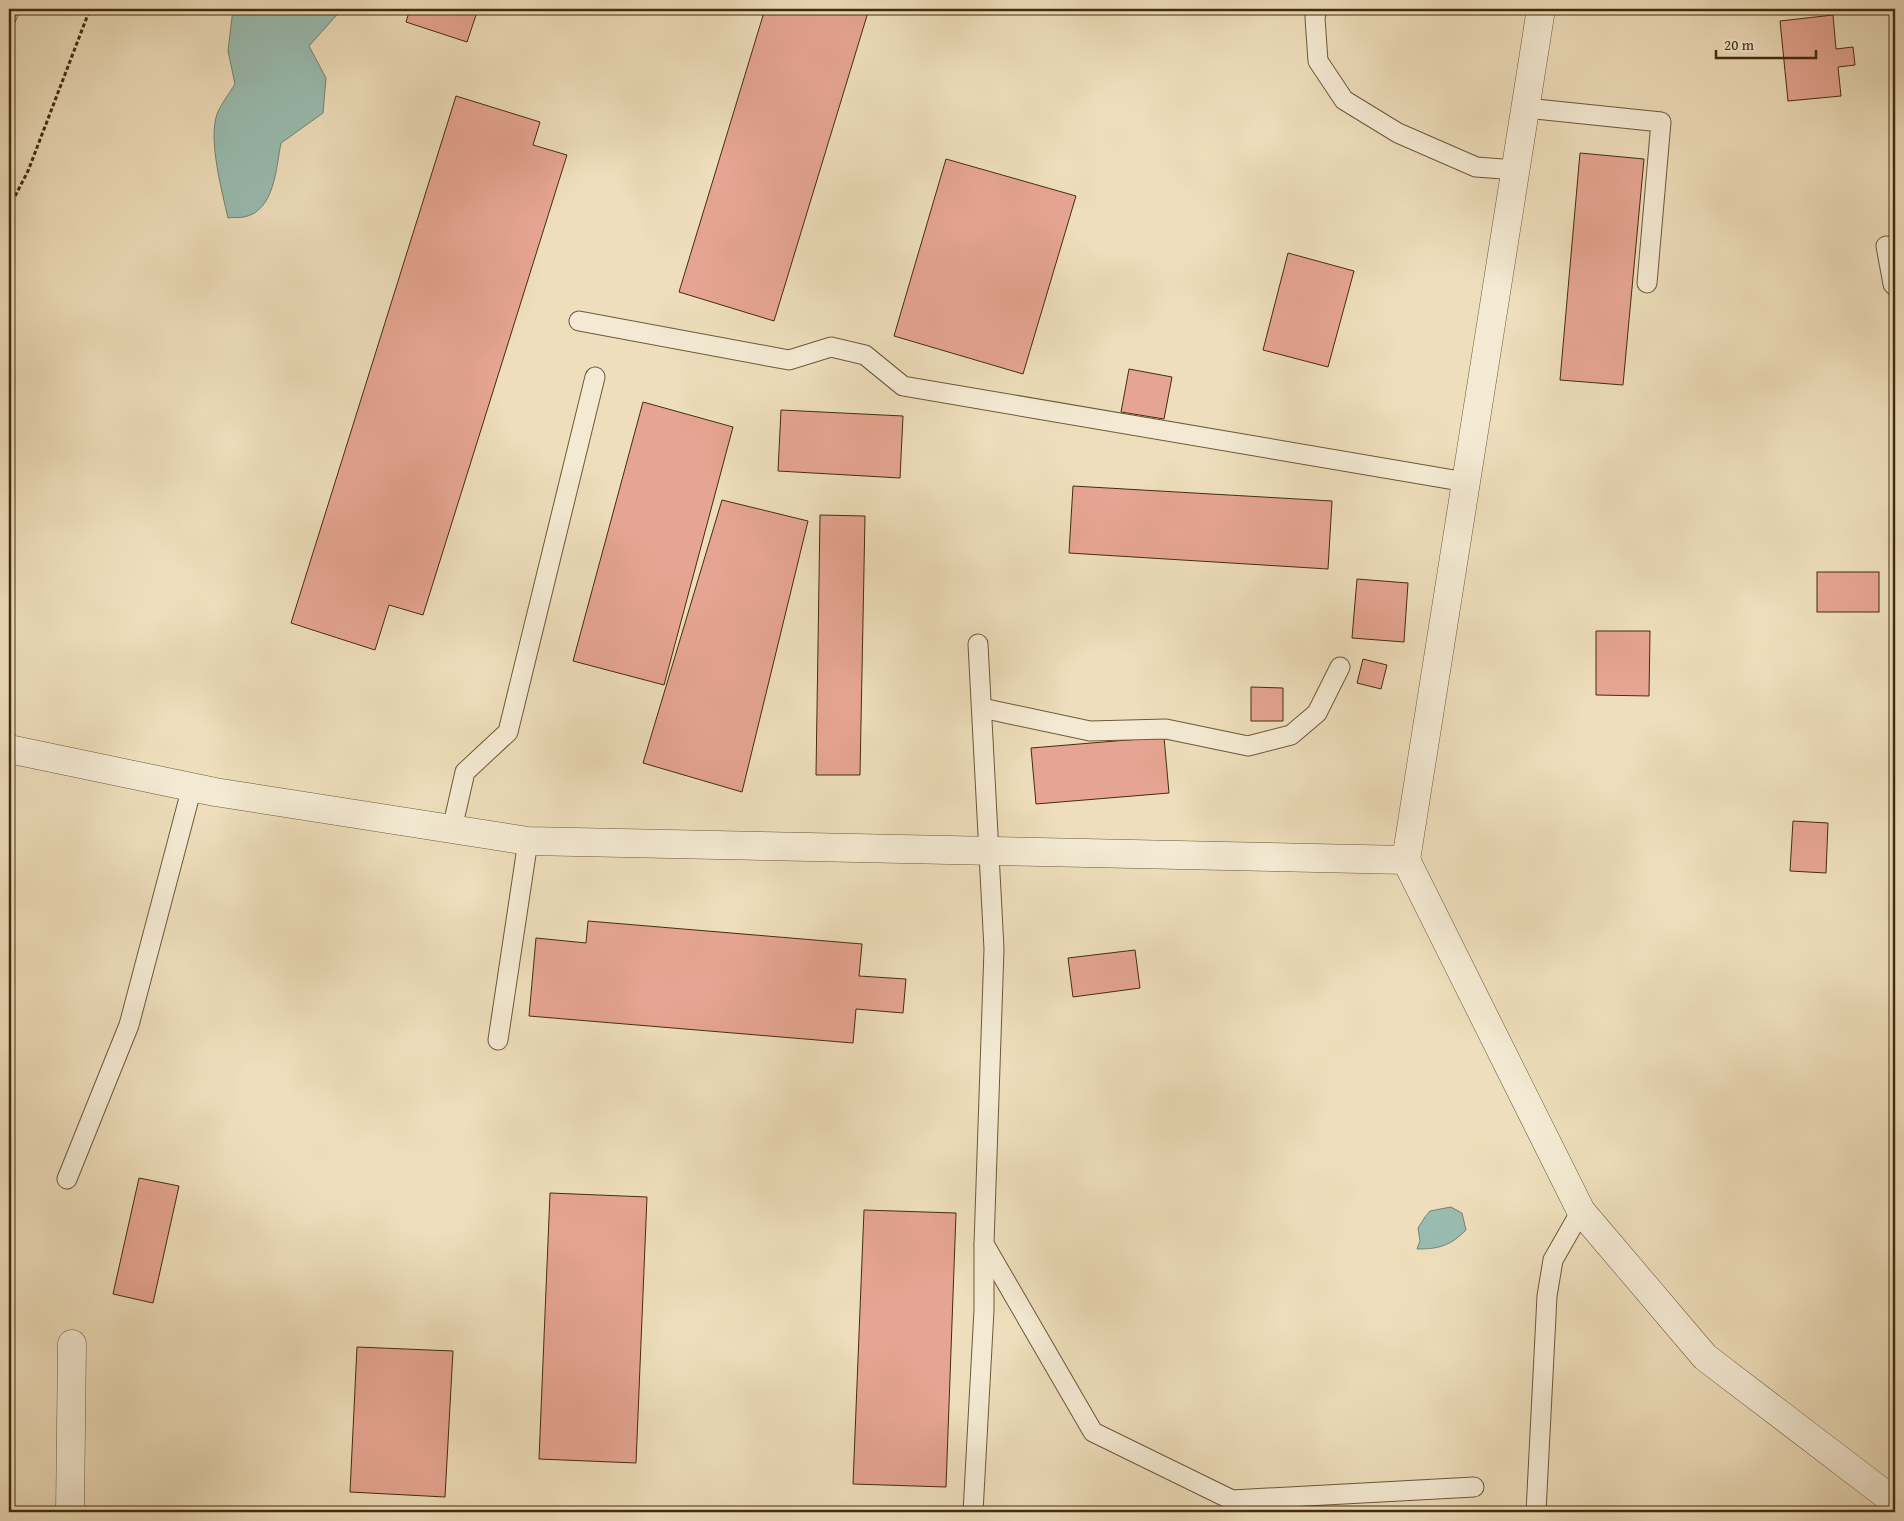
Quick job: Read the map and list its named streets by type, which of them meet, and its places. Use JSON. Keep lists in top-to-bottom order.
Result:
{
  "scale_bar": "20 m"
}
